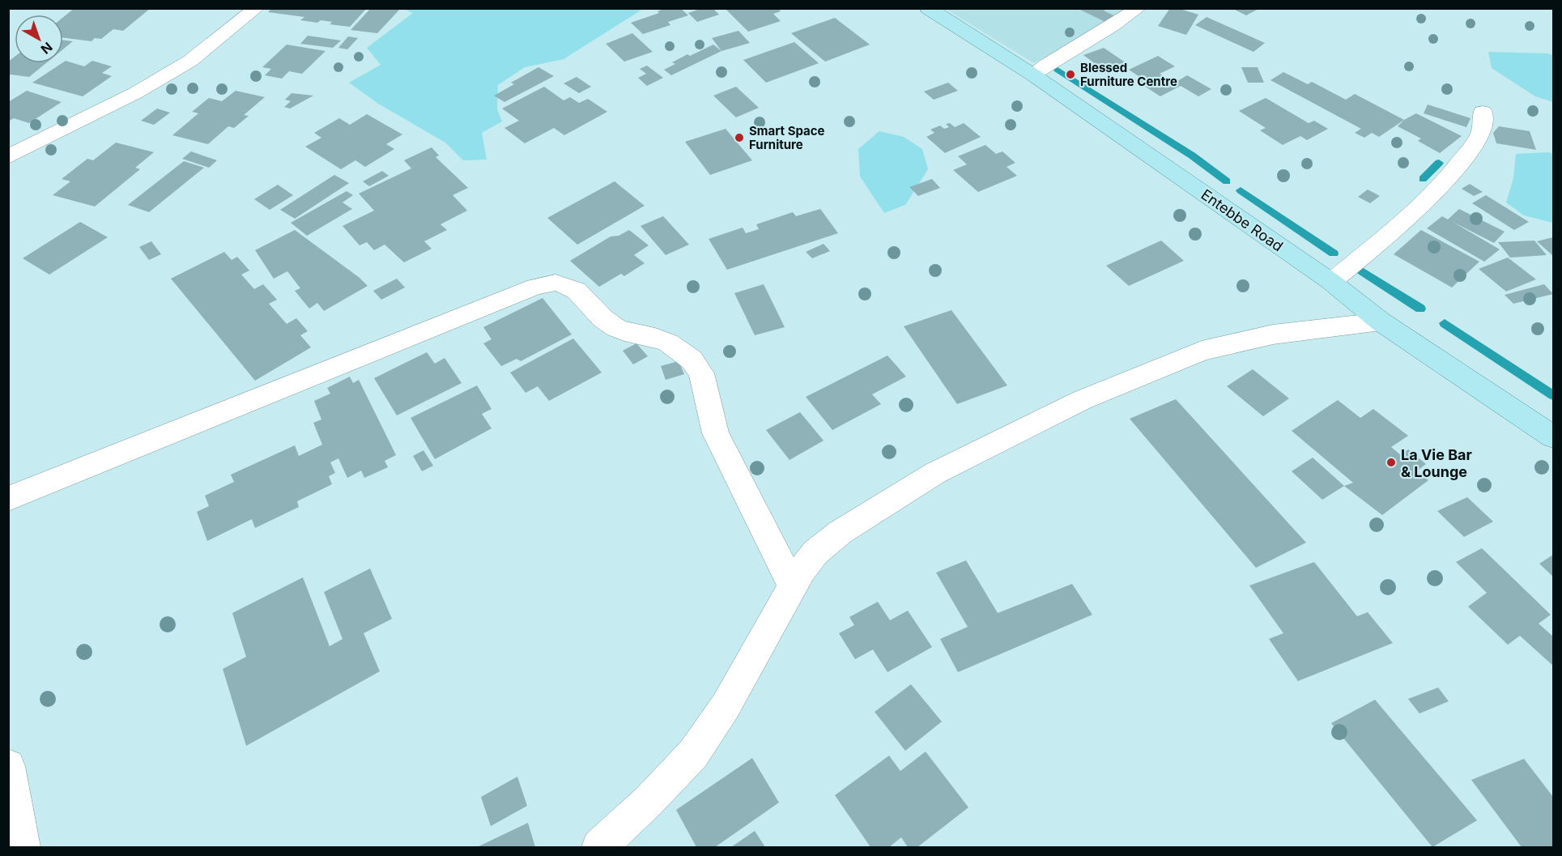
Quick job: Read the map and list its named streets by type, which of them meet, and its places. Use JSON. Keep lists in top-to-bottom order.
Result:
{
  "streets": {
    "main road": ["Entebbe Road"]
  },
  "places": ["Blessed Furniture Centre", "Smart Space Furniture", "La Vie Bar & Lounge"],
  "north": "bottom right"
}
